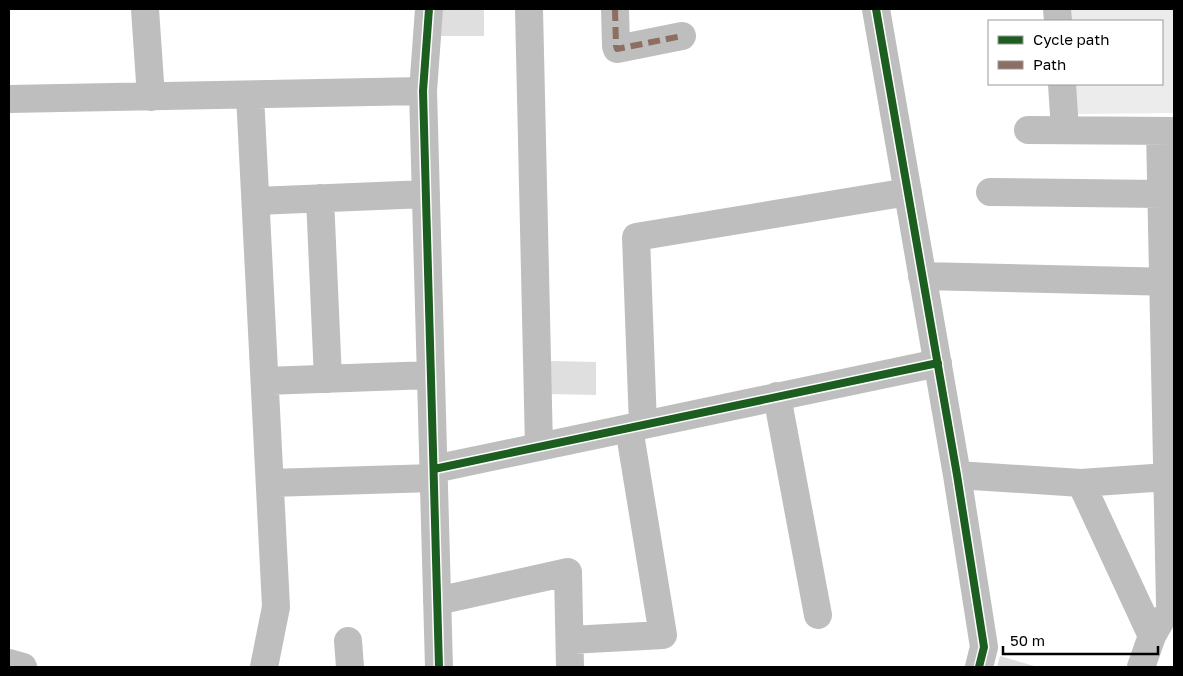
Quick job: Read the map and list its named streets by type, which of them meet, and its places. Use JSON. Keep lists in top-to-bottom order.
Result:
{
  "legend": ["Cycle path", "Path"],
  "scale_bar": "50 m"
}
